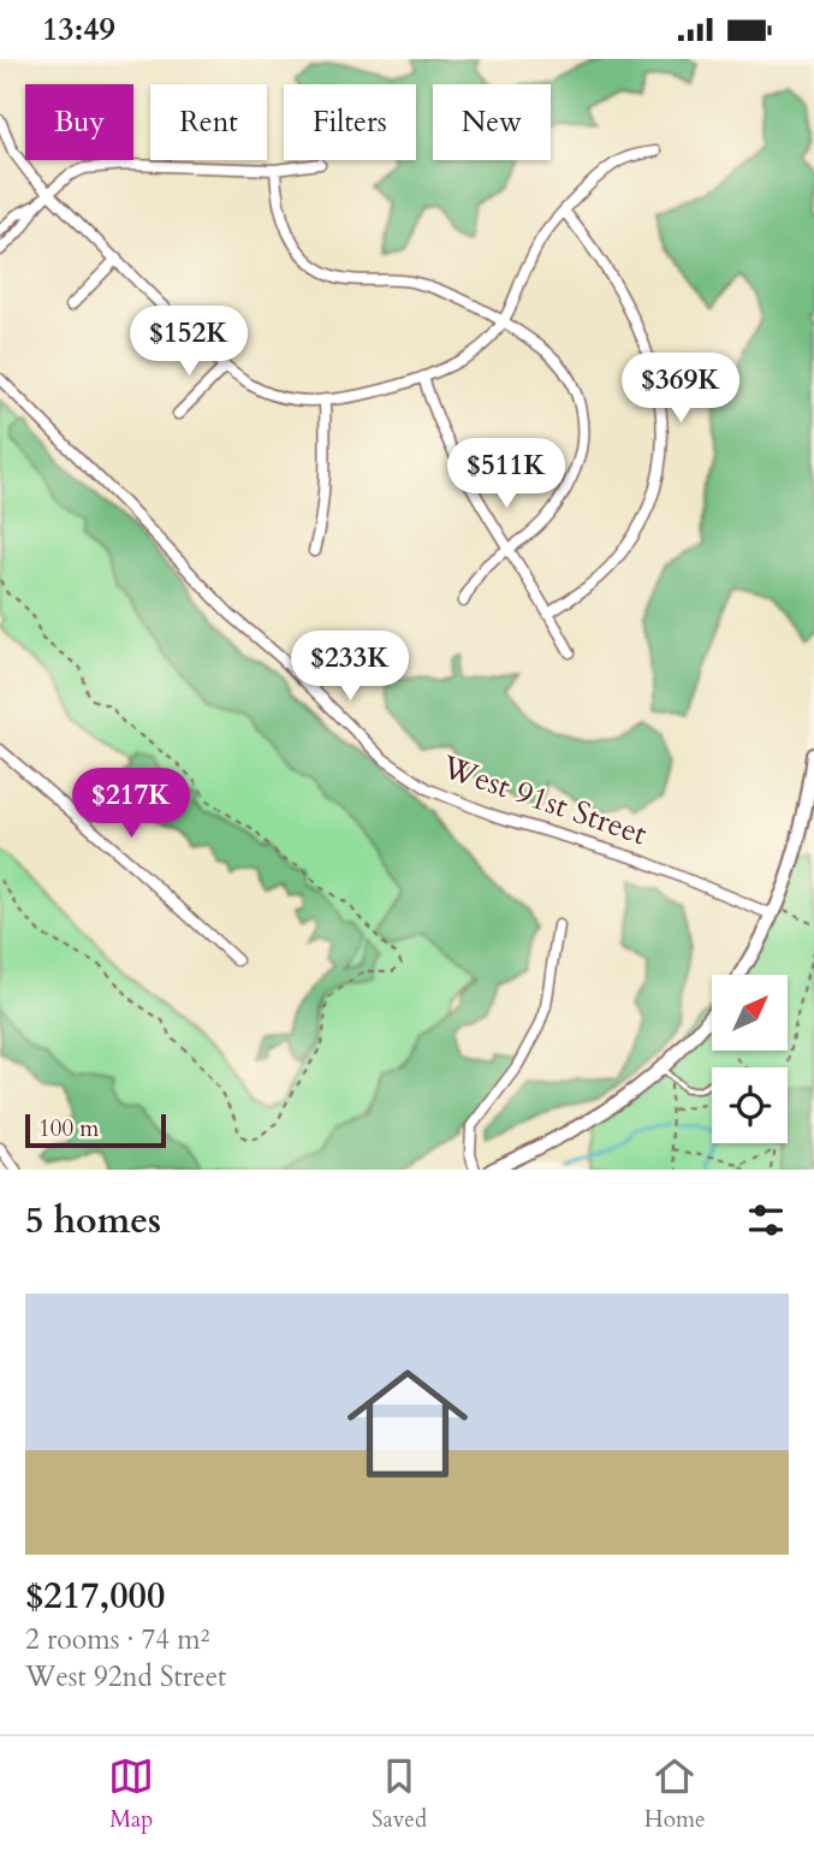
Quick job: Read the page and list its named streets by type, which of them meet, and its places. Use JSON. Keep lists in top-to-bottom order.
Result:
{
  "streets": {
    "street": ["West 91st Street"]
  },
  "scale_bar": "100 m",
  "north": "top right",
  "page": {
    "status": "13:49",
    "chip": [
      "Buy",
      "Rent",
      "Filters",
      "New"
    ],
    "price": [
      "$152K",
      "$369K",
      "$511K",
      "$233K",
      "$217K"
    ],
    "scale": "100 m",
    "heading": "5 homes",
    "list": [
      {
        "name": "$217,000",
        "note": "2 rooms · 74 m² · West 92nd Street"
      }
    ],
    "tabs": ["Map", "Saved", "Home"]
  }
}
